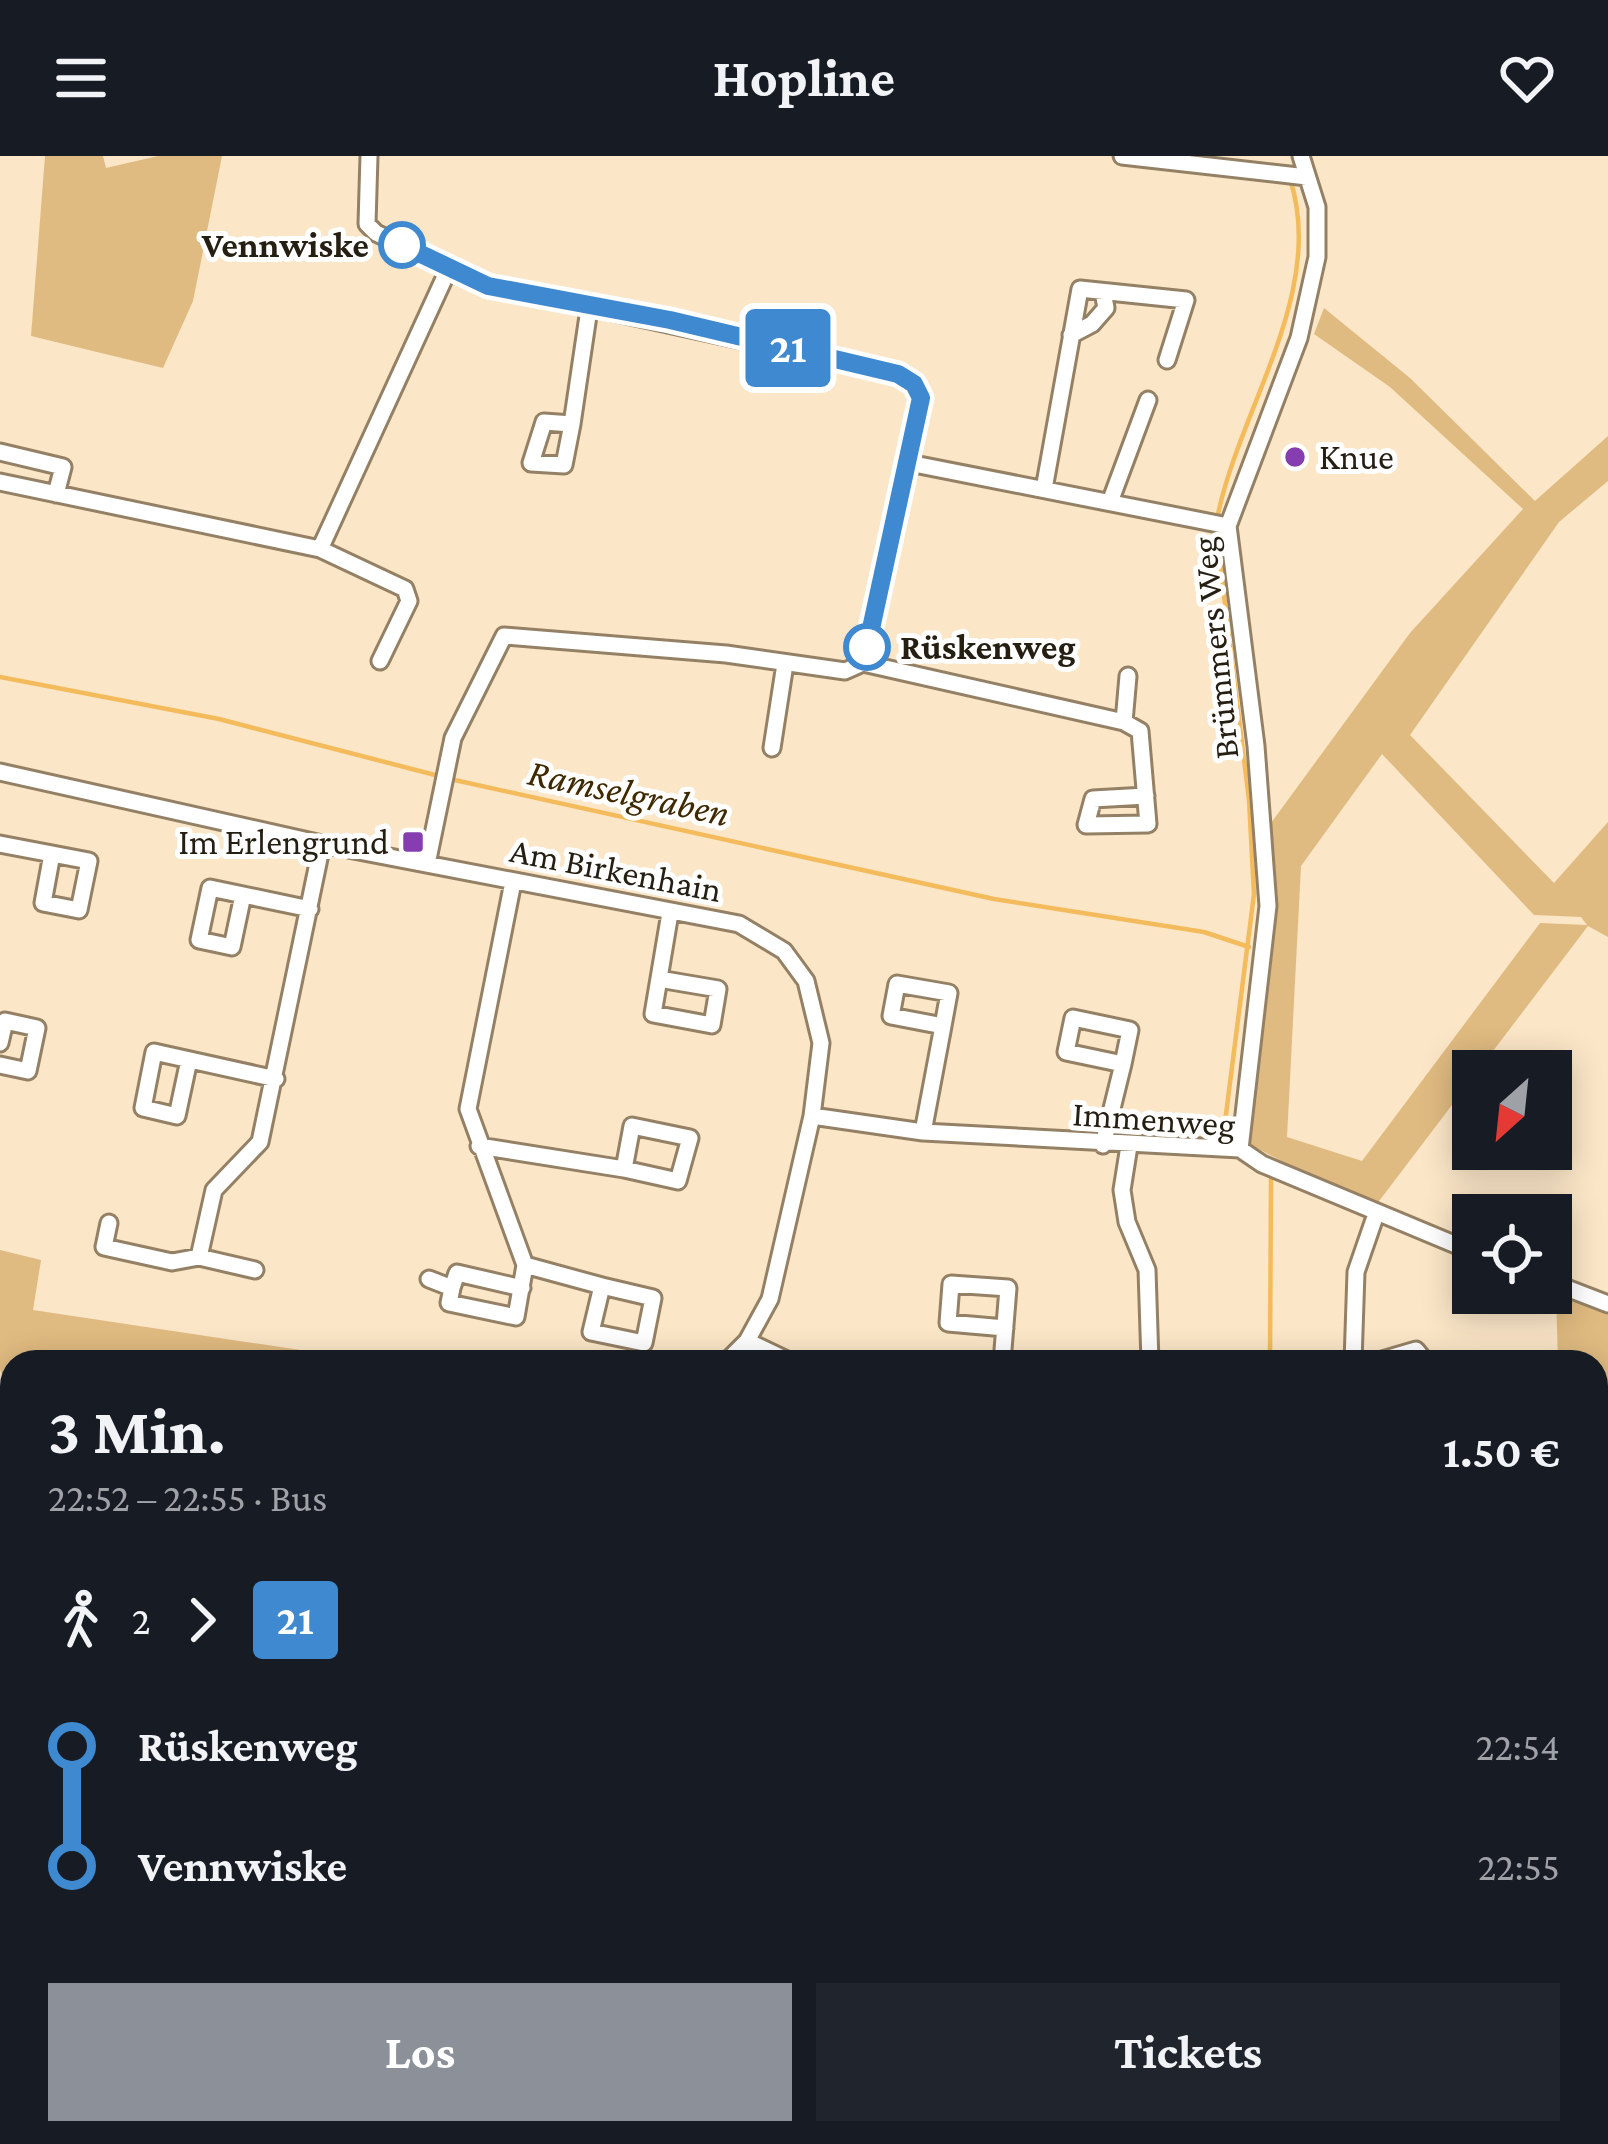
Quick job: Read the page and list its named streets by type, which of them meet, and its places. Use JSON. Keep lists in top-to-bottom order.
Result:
{
  "streets": {
    "street": ["Brümmers Weg", "Am Birkenhain", "Immenweg"]
  },
  "crossings": [
    ["Brümmers Weg", "Immenweg"],
    ["Am Birkenhain", "Immenweg"]
  ],
  "water": ["Ramselgraben"],
  "places": {
    "other": ["Vennwiske", "Knue", "Rüskenweg"],
    "transit": ["Im Erlengrund"]
  },
  "lines": ["bus line 21"],
  "north": "bottom left",
  "page": {
    "header": "Hopline",
    "on_map": "21",
    "heading": ["3 Min.", "22:52 – 22:55 · Bus", "1.50 €"],
    "legs": ["2", "21"],
    "list": [
      {
        "name": "Rüskenweg",
        "value": "22:54"
      },
      {
        "name": "Vennwiske",
        "value": "22:55"
      }
    ],
    "buttons": ["Los", "Tickets"]
  }
}
